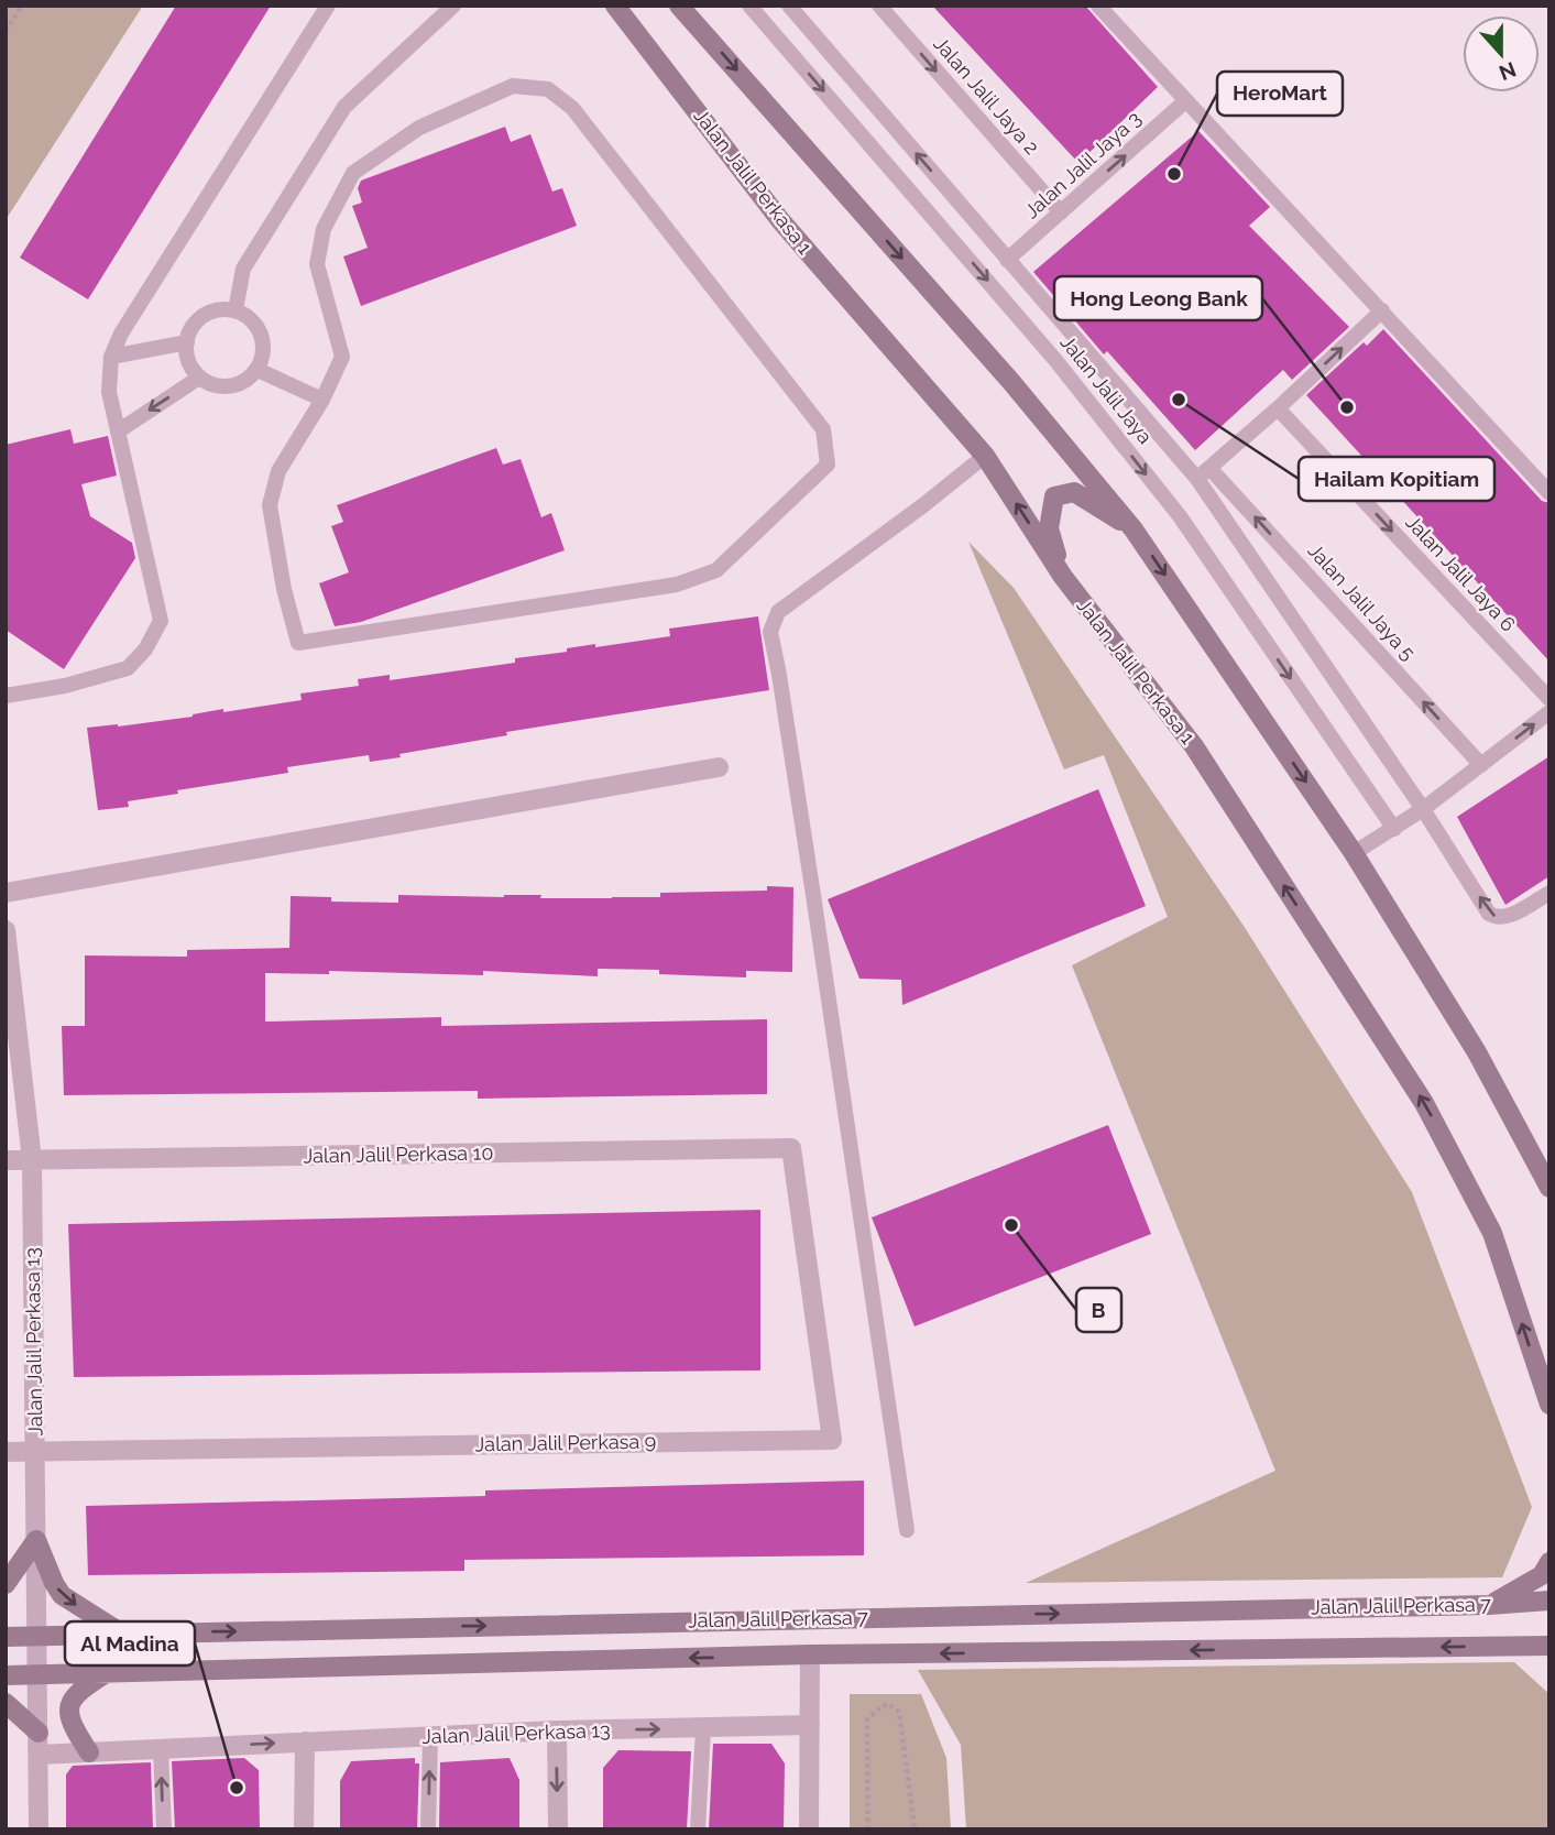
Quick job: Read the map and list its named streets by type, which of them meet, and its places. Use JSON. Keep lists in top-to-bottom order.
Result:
{
  "streets": {
    "street": [
      "Jalan Jalil Perkasa 1",
      "Jalan Jalil Perkasa 10",
      "Jalan Jalil Perkasa 13",
      "Jalan Jalil Perkasa 9",
      "Jalan Jalil Perkasa 7"
    ],
    "lane": [
      "Jalan Jalil Jaya 2",
      "Jalan Jalil Jaya 3",
      "Jalan Jalil Jaya",
      "Jalan Jalil Jaya 6",
      "Jalan Jalil Jaya 5"
    ]
  },
  "crossings": [
    ["Jalan Jalil Jaya 2", "Jalan Jalil Jaya 3"],
    ["Jalan Jalil Perkasa 10", "Jalan Jalil Perkasa 13"],
    ["Jalan Jalil Perkasa 10", "Jalan Jalil Perkasa 9"],
    ["Jalan Jalil Perkasa 13", "Jalan Jalil Perkasa 9"],
    ["Jalan Jalil Perkasa 13", "Jalan Jalil Perkasa 7"]
  ],
  "one_way": ["Jalan Jalil Jaya 3"],
  "places": [
    "HeroMart",
    "Hailam Kopitiam",
    "Hong Leong Bank",
    "B",
    "Al Madina"
  ],
  "north": "bottom"
}
